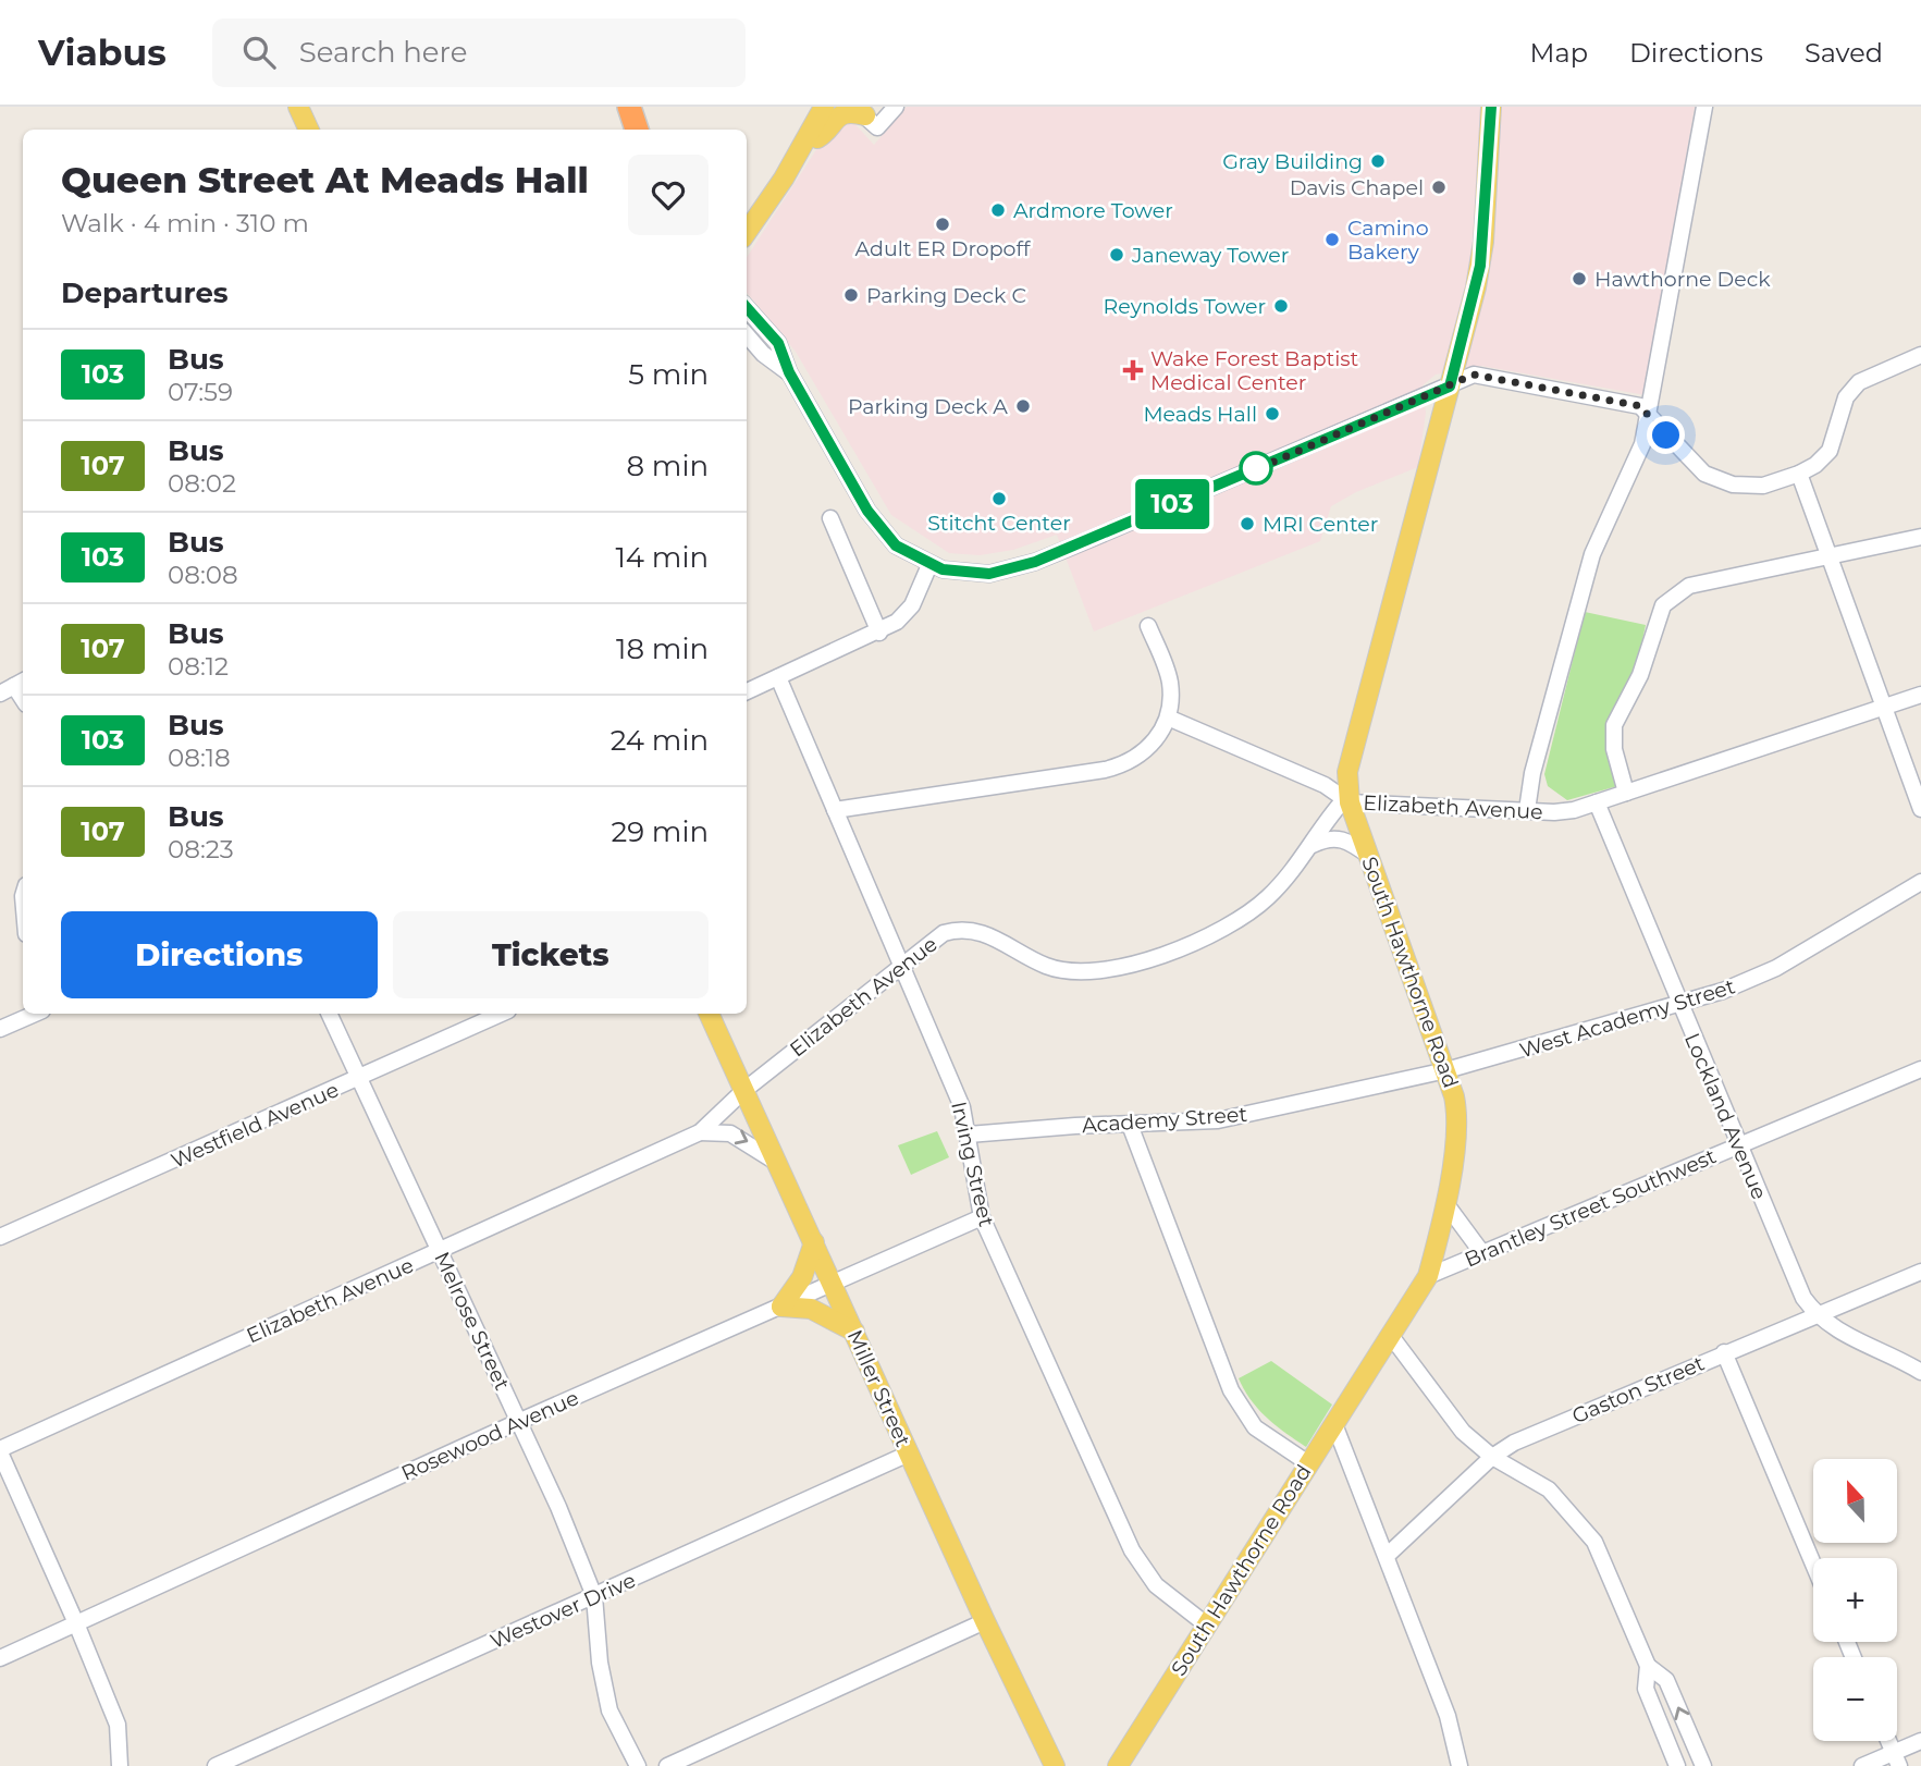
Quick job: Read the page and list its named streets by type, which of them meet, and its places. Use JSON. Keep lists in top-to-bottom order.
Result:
{
  "streets": {
    "main road": ["South Hawthorne Road", "Miller Street"],
    "street": [
      "Elizabeth Avenue",
      "West Academy Street",
      "Lockland Avenue",
      "Academy Street",
      "Westfield Avenue",
      "Irving Street",
      "Brantley Street Southwest",
      "Melrose Street",
      "Gaston Street",
      "Rosewood Avenue",
      "Westover Drive"
    ]
  },
  "crossings": [
    ["Elizabeth Avenue", "South Hawthorne Road"],
    ["Elizabeth Avenue", "Lockland Avenue"],
    ["Elizabeth Avenue", "Irving Street"],
    ["Elizabeth Avenue", "Melrose Street"],
    ["Elizabeth Avenue", "Miller Street"],
    ["South Hawthorne Road", "West Academy Street"],
    ["South Hawthorne Road", "Academy Street"],
    ["South Hawthorne Road", "Irving Street"],
    ["South Hawthorne Road", "Brantley Street Southwest"],
    ["West Academy Street", "Lockland Avenue"],
    ["West Academy Street", "Academy Street"],
    ["Lockland Avenue", "Brantley Street Southwest"],
    ["Lockland Avenue", "Gaston Street"],
    ["Academy Street", "Irving Street"],
    ["Westfield Avenue", "Melrose Street"],
    ["Irving Street", "Rosewood Avenue"],
    ["Melrose Street", "Rosewood Avenue"],
    ["Melrose Street", "Westover Drive"],
    ["Miller Street", "Rosewood Avenue"],
    ["Miller Street", "Westover Drive"]
  ],
  "places": {
    "other": [
      "Gray Building",
      "Davis Chapel",
      "Ardmore Tower",
      "Adult ER Dropoff",
      "Camino Bakery",
      "Janeway Tower",
      "Hawthorne Deck",
      "Parking Deck C",
      "Reynolds Tower",
      "Parking Deck A",
      "Meads Hall",
      "Stitcht Center",
      "MRI Center"
    ],
    "health": ["Wake Forest Baptist Medical Center"]
  },
  "lines": ["bus line 103"],
  "north": "top",
  "page": {
    "header": "Viabus",
    "search": "Search here",
    "nav": ["Map", "Directions", "Saved"],
    "on_map": "103",
    "heading": [
      ["Queen Street At Meads Hall", "Walk · 4 min · 310 m"],
      "Departures"
    ],
    "list": [
      {
        "mark": "103",
        "name": "Bus",
        "note": "07:59",
        "value": "5 min"
      },
      {
        "mark": "107",
        "name": "Bus",
        "note": "08:02",
        "value": "8 min"
      },
      {
        "mark": "103",
        "name": "Bus",
        "note": "08:08",
        "value": "14 min"
      },
      {
        "mark": "107",
        "name": "Bus",
        "note": "08:12",
        "value": "18 min"
      },
      {
        "mark": "103",
        "name": "Bus",
        "note": "08:18",
        "value": "24 min"
      },
      {
        "mark": "107",
        "name": "Bus",
        "note": "08:23",
        "value": "29 min"
      }
    ],
    "buttons": ["Directions", "Tickets"],
    "map_buttons": ["+", "−"]
  }
}
